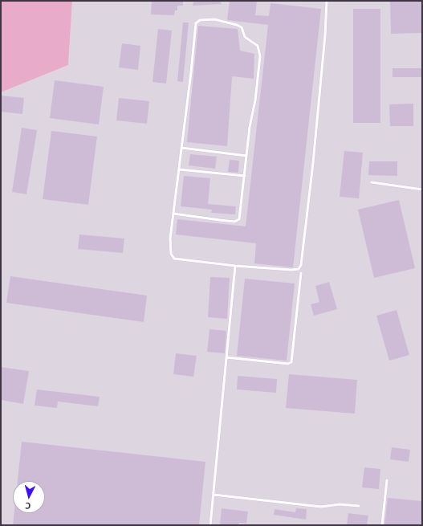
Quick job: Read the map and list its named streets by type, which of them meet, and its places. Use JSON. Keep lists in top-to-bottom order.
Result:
{
  "north": "bottom"
}
